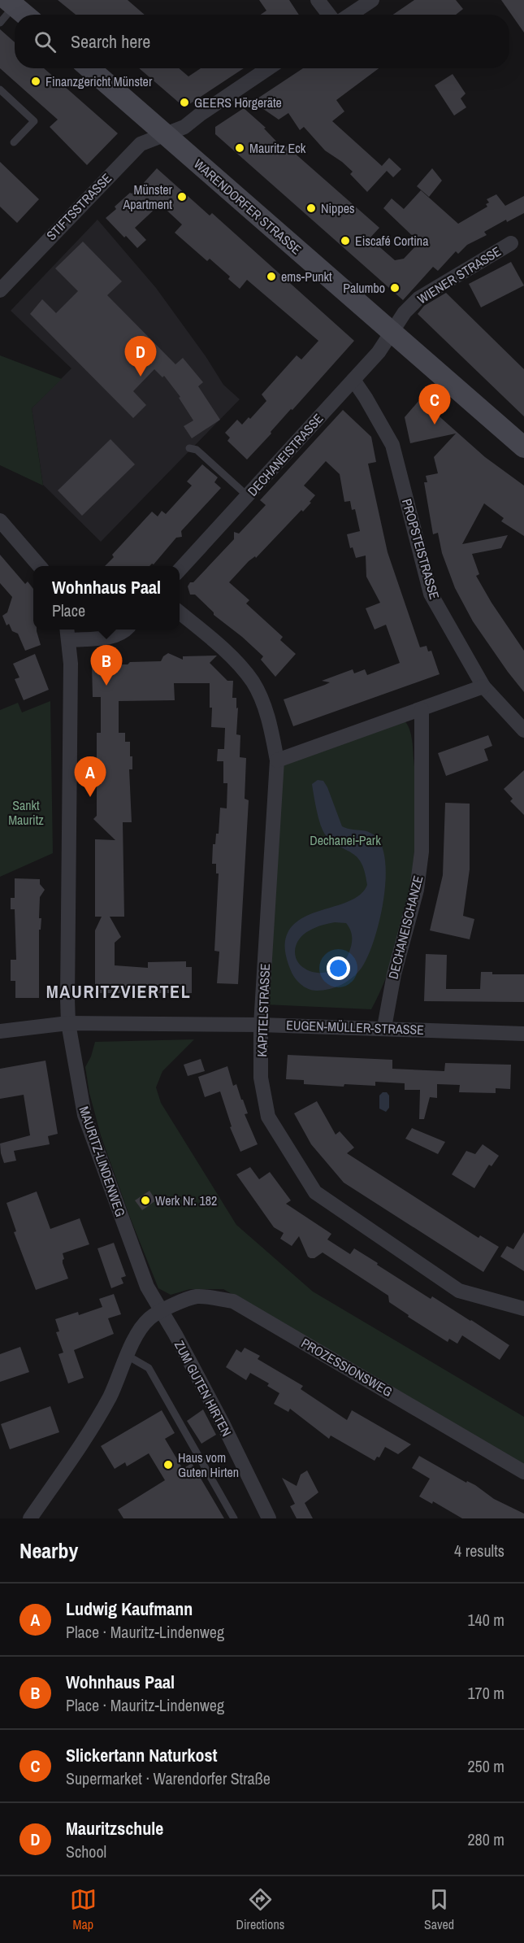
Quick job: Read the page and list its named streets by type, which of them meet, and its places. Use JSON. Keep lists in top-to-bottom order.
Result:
{
  "streets": {
    "main road": ["WARENDORFER STRASSE"],
    "street": [
      "STIFTSSTRASSE",
      "WIENER STRASSE",
      "DECHANEISTRASSE",
      "PROPSTEISTRASSE",
      "DECHANEISCHANZE",
      "KAPITELSTRASSE",
      "EUGEN-MÜLLER-STRASSE",
      "MAURITZ-LINDENWEG",
      "PROZESSIONSWEG",
      "ZUM GUTEN HIRTEN"
    ]
  },
  "crossings": [
    ["STIFTSSTRASSE", "WARENDORFER STRASSE"],
    ["WARENDORFER STRASSE", "WIENER STRASSE"],
    ["WARENDORFER STRASSE", "DECHANEISTRASSE"],
    ["WIENER STRASSE", "DECHANEISTRASSE"],
    ["DECHANEISTRASSE", "PROPSTEISTRASSE"],
    ["DECHANEISCHANZE", "EUGEN-MÜLLER-STRASSE"],
    ["KAPITELSTRASSE", "EUGEN-MÜLLER-STRASSE"],
    ["EUGEN-MÜLLER-STRASSE", "MAURITZ-LINDENWEG"],
    ["MAURITZ-LINDENWEG", "PROZESSIONSWEG"],
    ["MAURITZ-LINDENWEG", "ZUM GUTEN HIRTEN"],
    ["PROZESSIONSWEG", "ZUM GUTEN HIRTEN"]
  ],
  "districts": ["MAURITZVIERTEL"],
  "parks": ["Sankt Mauritz", "Dechanei-Park"],
  "places": [
    "Finanzgericht Münster",
    "GEERS Hörgeräte",
    "Mauritz Eck",
    "Münster Apartment",
    "Nippes",
    "Eiscafé Cortina",
    "ems-Punkt",
    "Palumbo",
    "Werk Nr. 182",
    "Haus vom Guten Hirten"
  ],
  "page": {
    "search": "Search here",
    "pins": [
      "D",
      "C",
      "B",
      "A"
    ],
    "popup": ["Wohnhaus Paal", "Place"],
    "heading": ["Nearby", "4 results"],
    "list": [
      {
        "mark": "A",
        "name": "Ludwig Kaufmann",
        "note": "Place · Mauritz-Lindenweg",
        "value": "140 m"
      },
      {
        "mark": "B",
        "name": "Wohnhaus Paal",
        "note": "Place · Mauritz-Lindenweg",
        "value": "170 m"
      },
      {
        "mark": "C",
        "name": "Slickertann Naturkost",
        "note": "Supermarket · Warendorfer Straße",
        "value": "250 m"
      },
      {
        "mark": "D",
        "name": "Mauritzschule",
        "note": "School",
        "value": "280 m"
      }
    ],
    "nav": ["Map", "Directions", "Saved"]
  }
}
